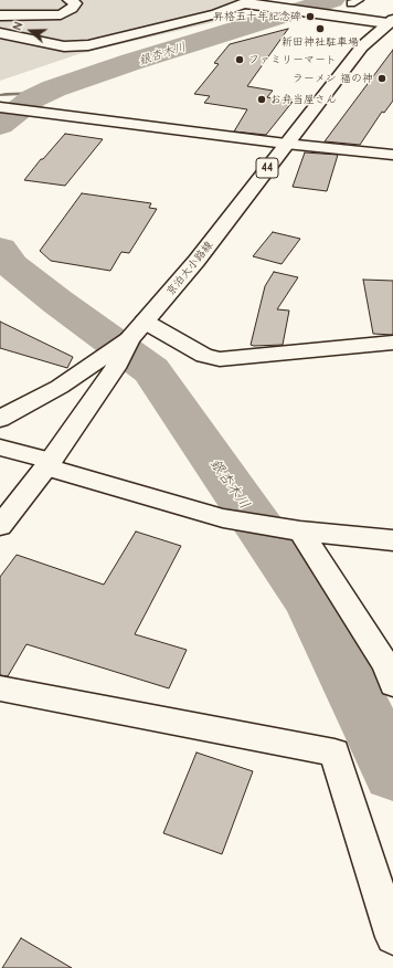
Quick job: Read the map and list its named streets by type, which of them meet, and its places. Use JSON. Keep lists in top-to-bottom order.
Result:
{
  "streets": {
    "street": ["44", "京泊大小路線"]
  },
  "water": ["銀杏木川"],
  "places": [
    "昇格五十年記念碑",
    "新田神社駐車場",
    "ファミリーマート",
    "ラーメン 福の神",
    "お弁当屋さん"
  ],
  "north": "left"
}
